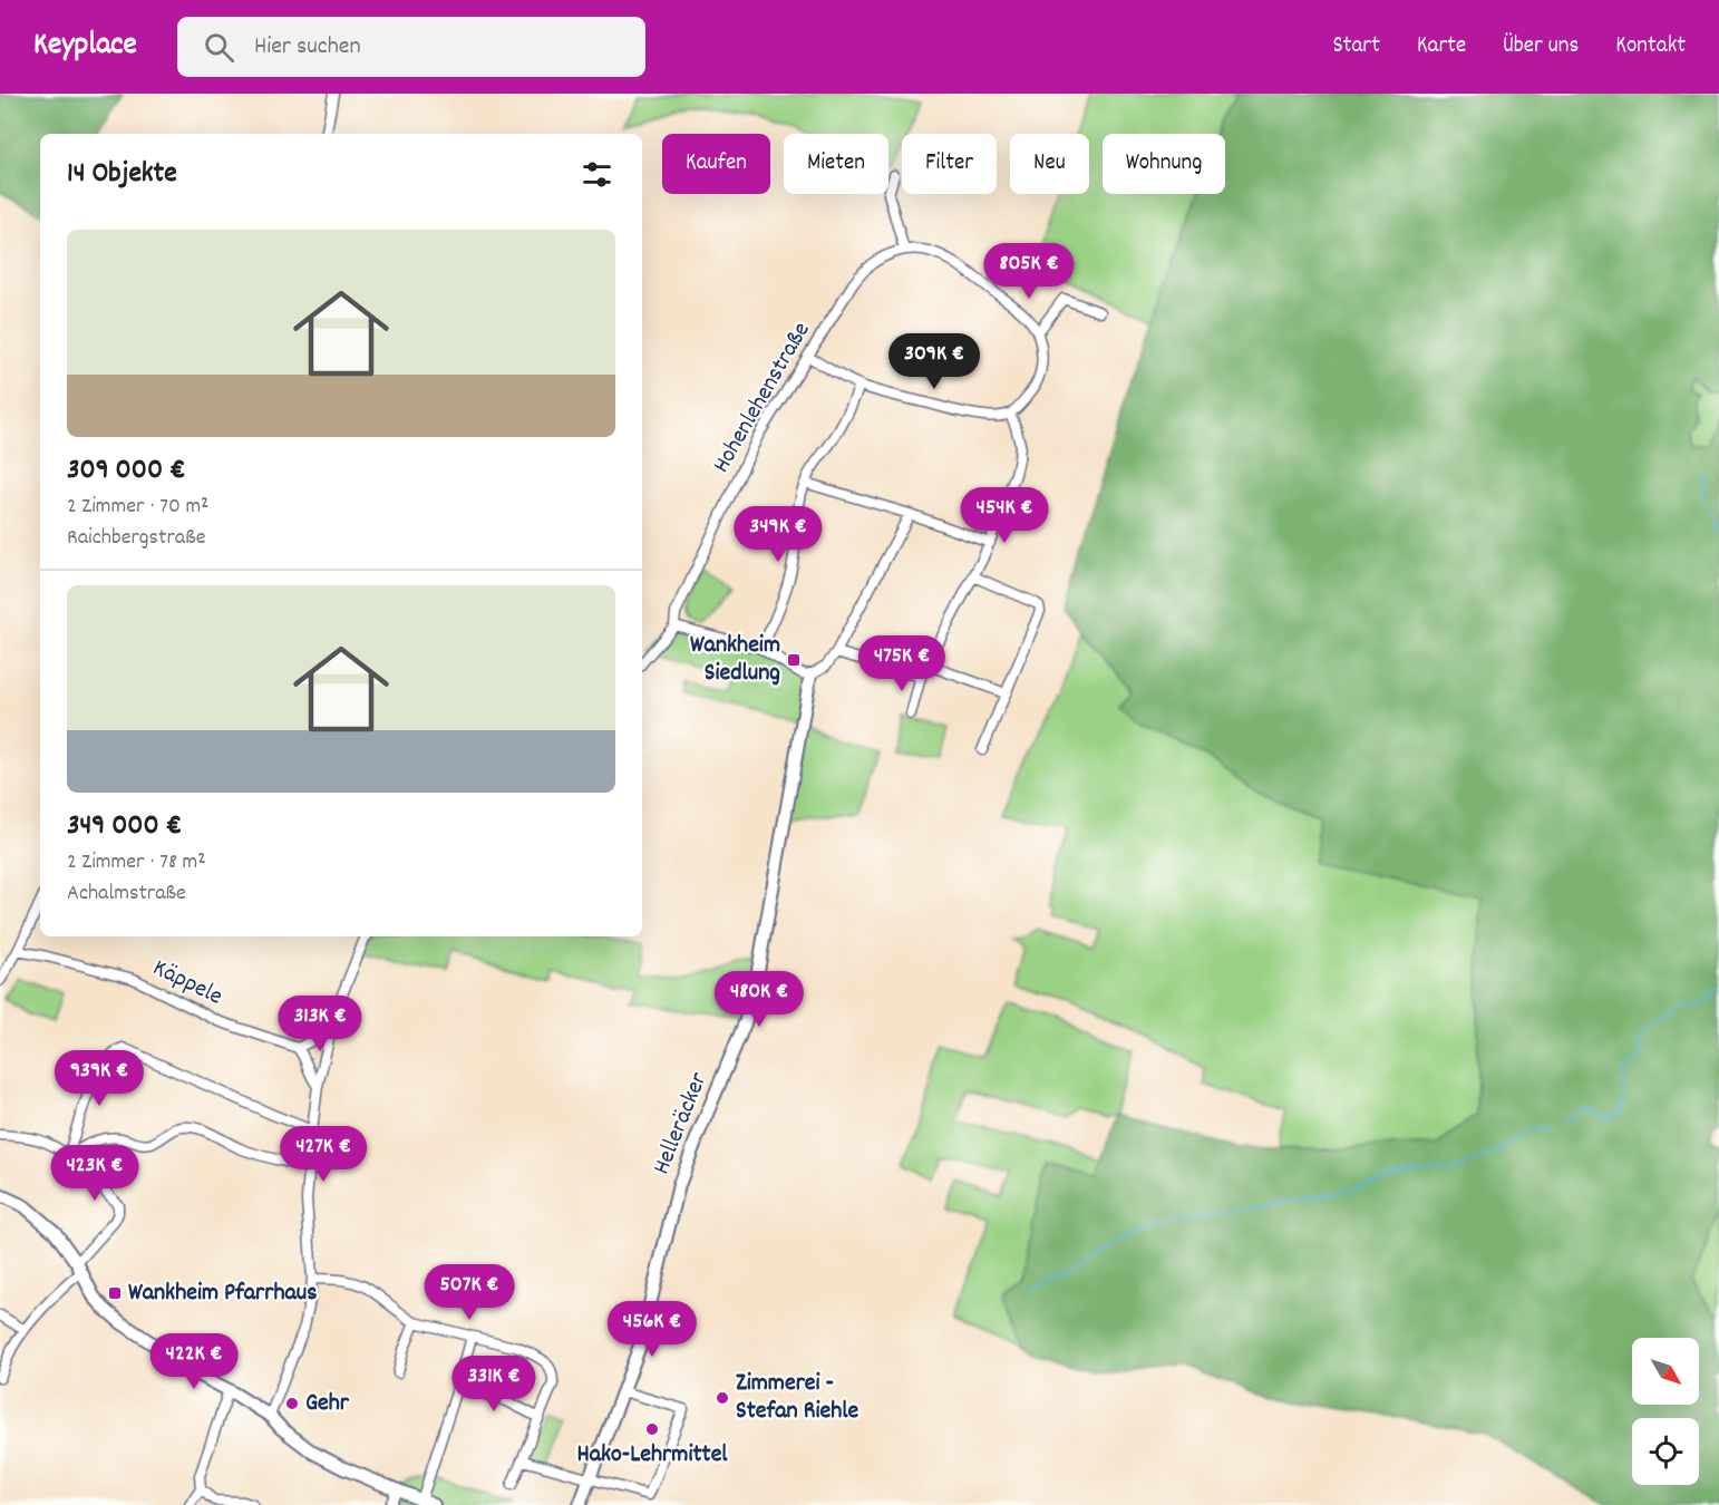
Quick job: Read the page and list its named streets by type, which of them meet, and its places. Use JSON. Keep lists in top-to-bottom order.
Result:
{
  "streets": {
    "street": ["Hohenlehenstraße", "Käppele", "Helleräcker"]
  },
  "places": {
    "transit": ["Wankheim Siedlung", "Wankheim Pfarrhaus"],
    "other": ["Zimmerei - Stefan Riehle", "Gehr", "Hako-Lehrmittel"]
  },
  "north": "bottom right",
  "page": {
    "header": "Keyplace",
    "search": "Hier suchen",
    "nav": [
      "Start",
      "Karte",
      "Über uns",
      "Kontakt"
    ],
    "chip": [
      "Kaufen",
      "Mieten",
      "Filter",
      "Neu",
      "Wohnung"
    ],
    "heading": "14 Objekte",
    "list": [
      {
        "name": "309 000 €",
        "note": "2 Zimmer · 70 m² · Raichbergstraße"
      },
      {
        "name": "349 000 €",
        "note": "2 Zimmer · 78 m² · Achalmstraße"
      }
    ],
    "price": [
      "805K €",
      "309K €",
      "454K €",
      "349K €",
      "475K €",
      "480K €",
      "313K €",
      "939K €",
      "427K €",
      "423K €",
      "507K €",
      "456K €",
      "422K €",
      "331K €"
    ]
  }
}
